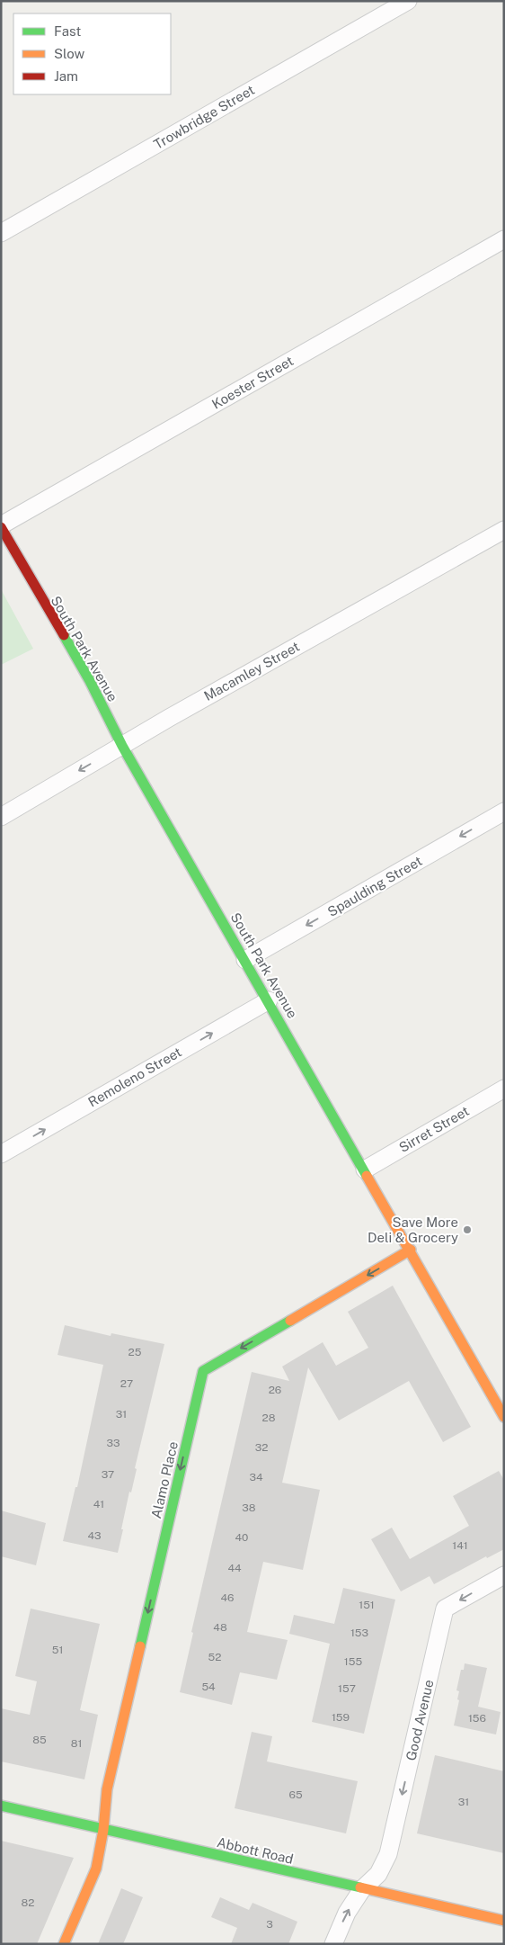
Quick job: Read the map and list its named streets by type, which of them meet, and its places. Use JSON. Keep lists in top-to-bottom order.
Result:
{
  "streets": {
    "street": [
      "Trowbridge Street",
      "Koester Street",
      "South Park Avenue",
      "Macamley Street",
      "Spaulding Street",
      "Remoleno Street",
      "Sirret Street",
      "Alamo Place",
      "Good Avenue",
      "Abbott Road"
    ]
  },
  "crossings": [
    ["Koester Street", "South Park Avenue"],
    ["South Park Avenue", "Macamley Street"],
    ["South Park Avenue", "Spaulding Street"],
    ["South Park Avenue", "Remoleno Street"],
    ["South Park Avenue", "Sirret Street"],
    ["South Park Avenue", "Alamo Place"],
    ["Alamo Place", "Abbott Road"],
    ["Good Avenue", "Abbott Road"]
  ],
  "one_way": ["Spaulding Street", "Remoleno Street", "Alamo Place"],
  "places": ["Save More Deli & Grocery"],
  "house_numbers": [
    "25",
    "27",
    "26",
    "31",
    "28",
    "33",
    "32",
    "37",
    "34",
    "41",
    "38",
    "43",
    "40",
    "141",
    "44",
    "46",
    "151",
    "48",
    "153",
    "51",
    "52",
    "155",
    "54",
    "157",
    "159",
    "156",
    "85",
    "81",
    "65",
    "31",
    "82",
    "3"
  ],
  "legend": ["Fast", "Slow", "Jam"]
}
